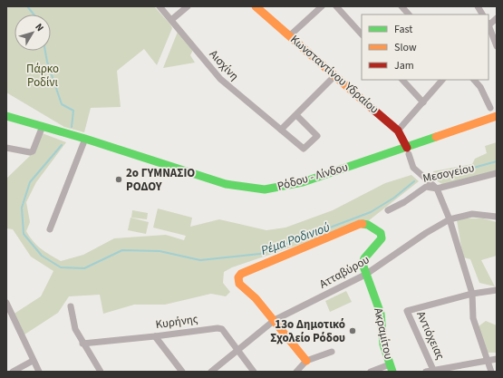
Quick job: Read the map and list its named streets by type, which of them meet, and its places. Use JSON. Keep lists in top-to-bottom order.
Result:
{
  "streets": {
    "street": [
      "Αισχίνη",
      "Κωνσταντίνου Υδραίου",
      "Μεσογείου",
      "Ρόδου - Λίνδου",
      "Ατταβύρου",
      "Κυρήνης",
      "Ακραμίτου",
      "Αντιόχειας"
    ]
  },
  "crossings": [
    ["Κωνσταντίνου Υδραίου", "Ρόδου - Λίνδου"],
    ["Ατταβύρου", "Κυρήνης"],
    ["Ατταβύρου", "Ακραμίτου"]
  ],
  "water": ["Ρέμα Ροδινιού"],
  "parks": ["Πάρκο Ροδίνι"],
  "places": ["2ο ΓΥΜΝΑΣΙΟ ΡΟΔΟΥ", "13ο Δημοτικό Σχολείο Ρόδου"],
  "legend": ["Fast", "Slow", "Jam"],
  "north": "top right"
}
